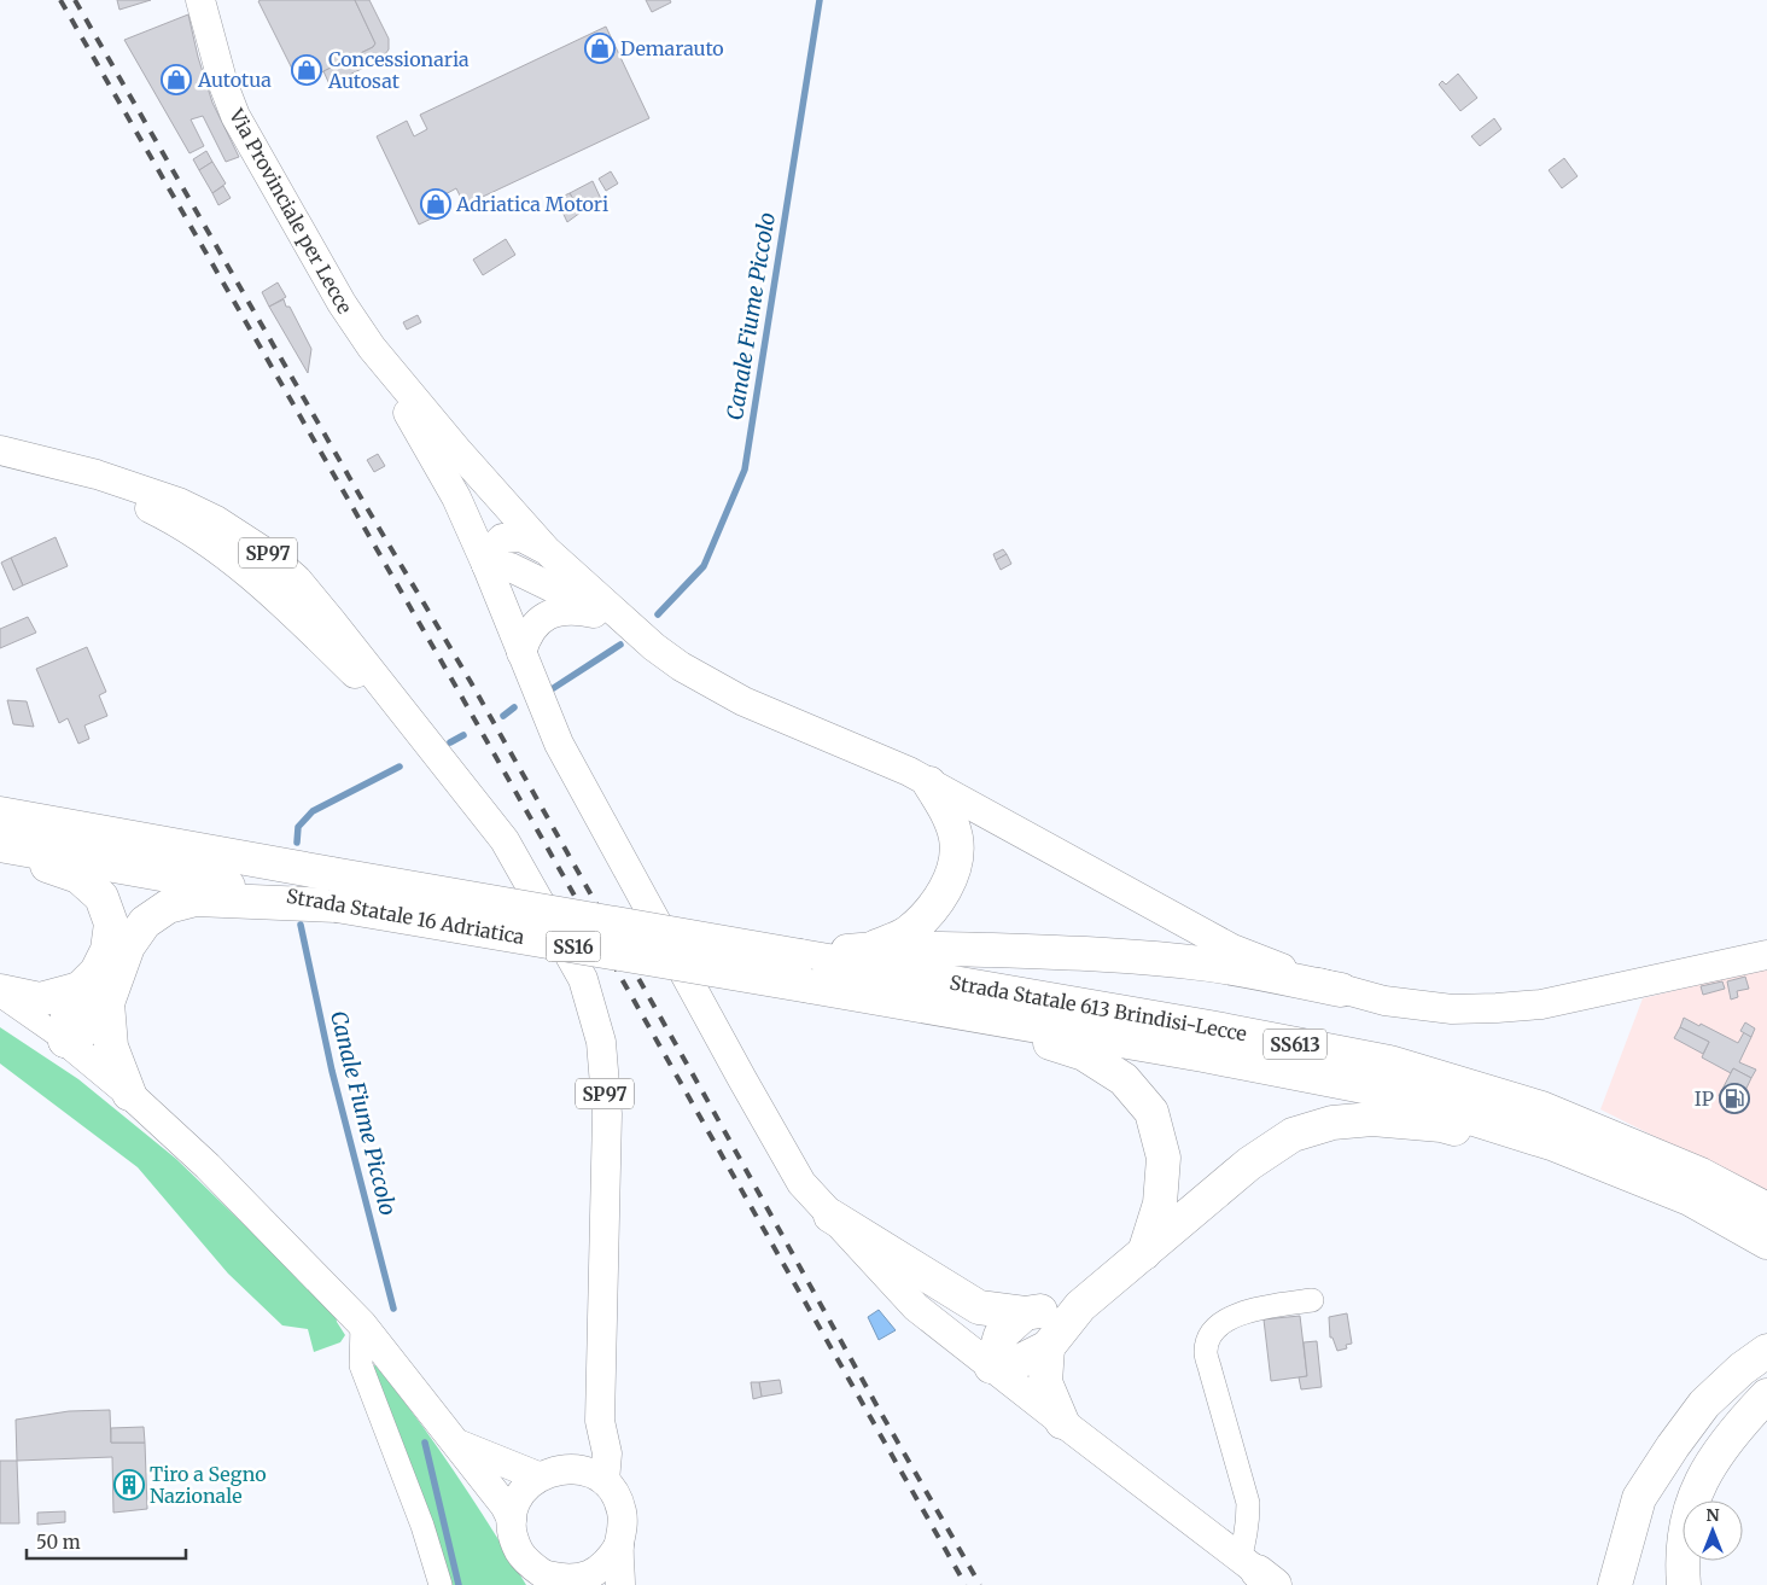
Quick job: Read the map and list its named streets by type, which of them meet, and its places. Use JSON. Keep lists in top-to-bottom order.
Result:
{
  "streets": {
    "highway": [
      "Strada Statale 16 Adriatica",
      "SS16",
      "Strada Statale 613 Brindisi-Lecce",
      "SS613"
    ],
    "main road": ["Via Provinciale per Lecce", "SP97"]
  },
  "crossings": [
    ["Strada Statale 16 Adriatica", "SS16"],
    ["Strada Statale 16 Adriatica", "Strada Statale 613 Brindisi-Lecce"]
  ],
  "water": ["Canale Fiume Piccolo"],
  "places": {
    "shop": [
      "Demarauto",
      "Concessionaria Autosat",
      "Autotua",
      "Adriatica Motori"
    ],
    "fuel station": ["IP"],
    "building": ["Tiro a Segno Nazionale"]
  },
  "scale_bar": "50 m",
  "north": "top"
}
